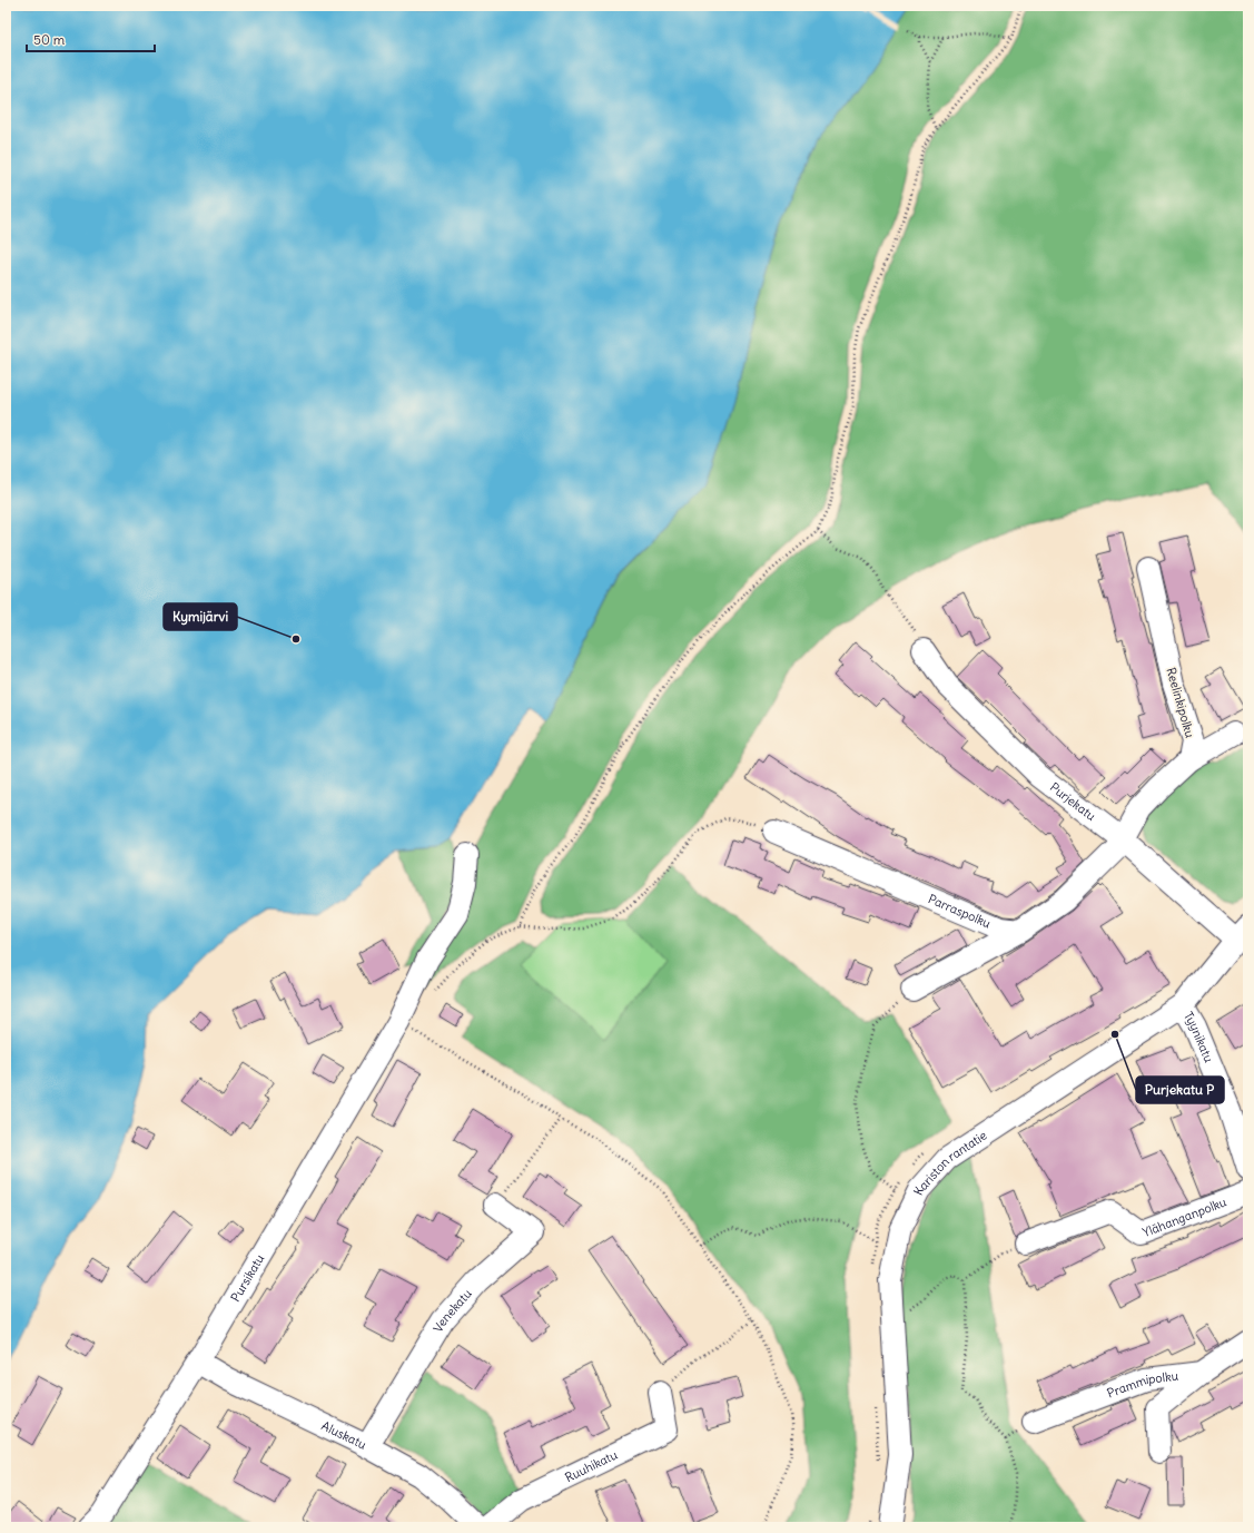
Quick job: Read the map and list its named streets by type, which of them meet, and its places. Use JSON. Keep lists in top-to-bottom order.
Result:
{
  "streets": {
    "street": [
      "Reelinkipolku",
      "Purjekatu",
      "Parraspolku",
      "Tyynikatu",
      "Kariston rantatie",
      "Ylähanganpolku",
      "Pursikatu",
      "Venekatu",
      "Prammipolku",
      "Aluskatu",
      "Ruuhikatu"
    ]
  },
  "crossings": [
    ["Purjekatu", "Kariston rantatie"],
    ["Tyynikatu", "Kariston rantatie"],
    ["Pursikatu", "Aluskatu"],
    ["Venekatu", "Aluskatu"]
  ],
  "places": ["Kymijärvi", "Purjekatu P"],
  "scale_bar": "50 m"
}
